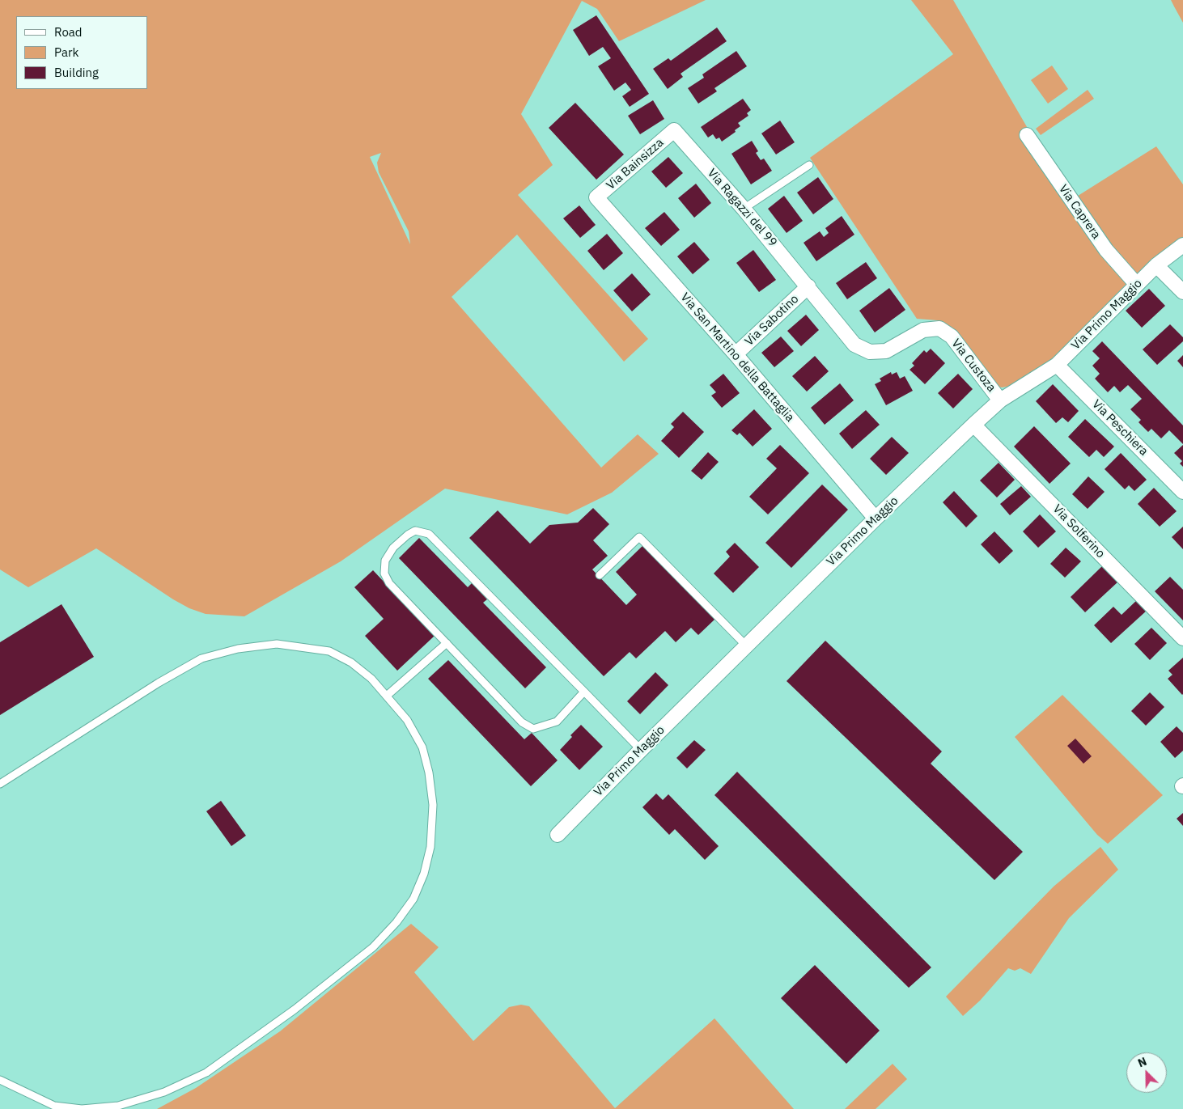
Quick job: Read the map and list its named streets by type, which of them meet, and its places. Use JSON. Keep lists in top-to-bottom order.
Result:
{
  "streets": {
    "street": [
      "Via Bainsizza",
      "Via Ragazzi del 99",
      "Via Caprera",
      "Via Primo Maggio",
      "Via Sabotino",
      "Via San Martino della Battaglia",
      "Via Custoza",
      "Via Peschiera",
      "Via Solferino"
    ]
  },
  "crossings": [
    ["Via Bainsizza", "Via Ragazzi del 99"],
    ["Via Bainsizza", "Via San Martino della Battaglia"],
    ["Via Ragazzi del 99", "Via Sabotino"],
    ["Via Ragazzi del 99", "Via Custoza"],
    ["Via Caprera", "Via Primo Maggio"],
    ["Via Primo Maggio", "Via San Martino della Battaglia"],
    ["Via Primo Maggio", "Via Custoza"],
    ["Via Primo Maggio", "Via Peschiera"],
    ["Via Primo Maggio", "Via Solferino"],
    ["Via Sabotino", "Via San Martino della Battaglia"]
  ],
  "legend": ["Road", "Park", "Building"],
  "north": "top left"
}
